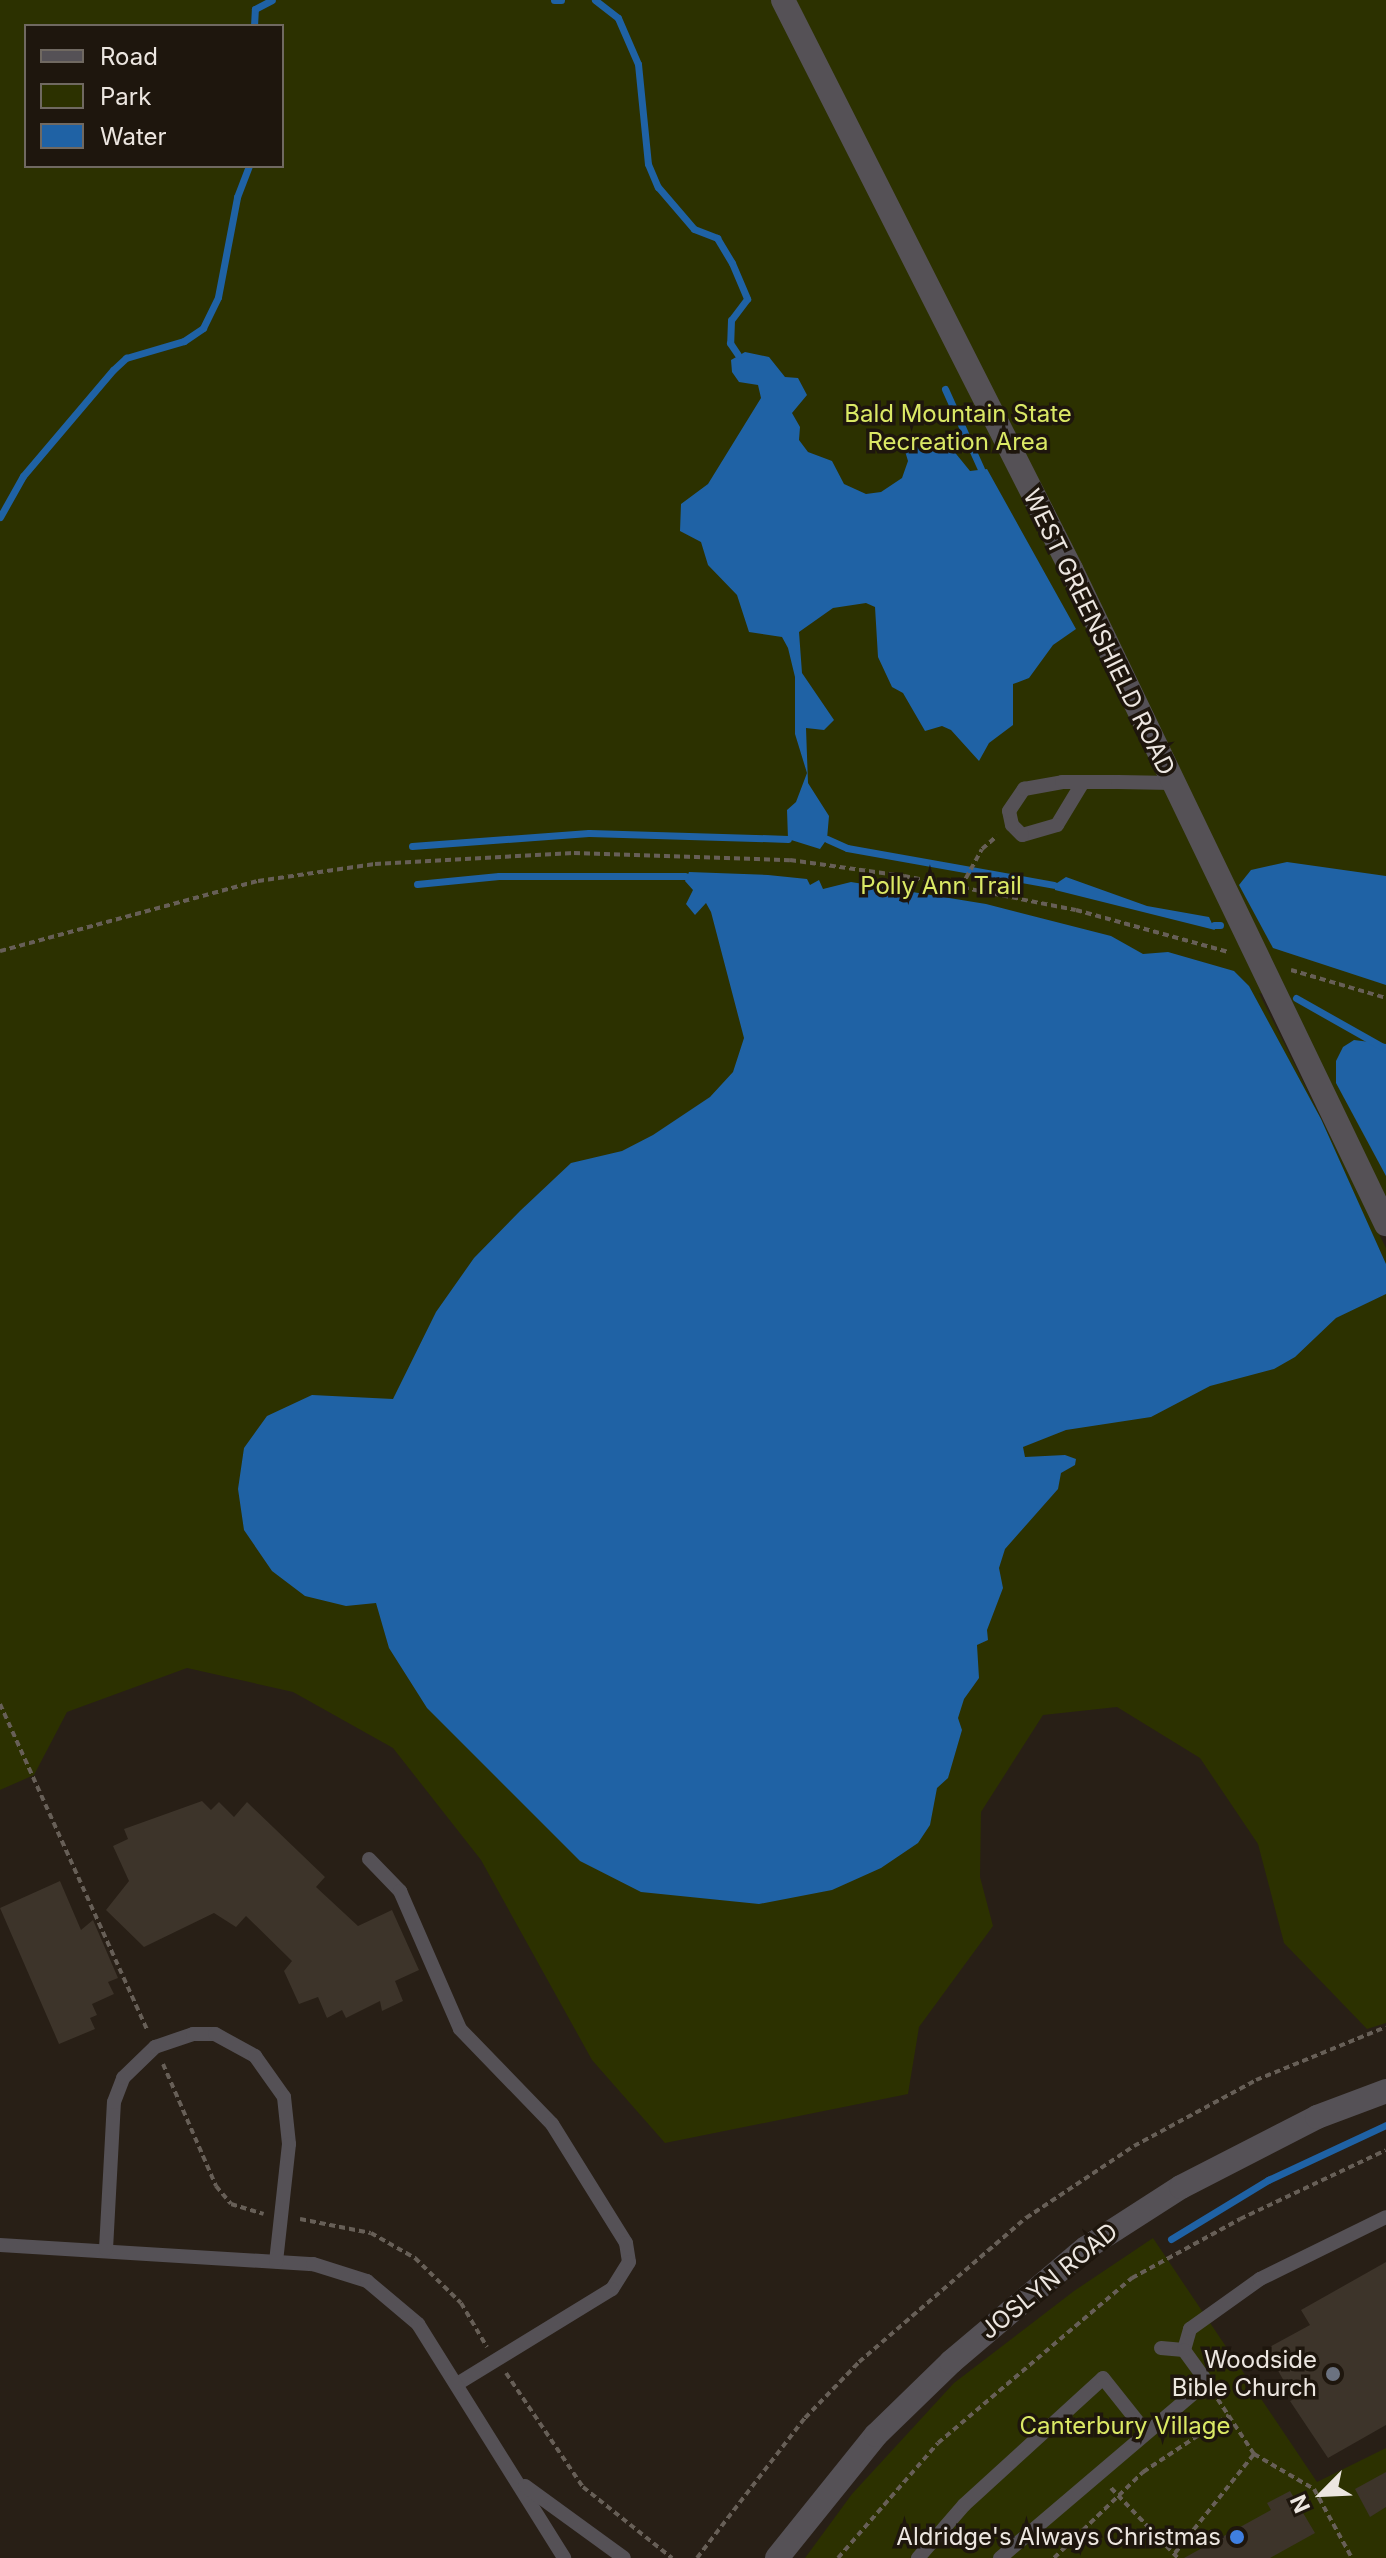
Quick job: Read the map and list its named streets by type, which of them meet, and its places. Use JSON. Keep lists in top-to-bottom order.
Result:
{
  "streets": {
    "street": ["WEST GREENSHIELD ROAD", "JOSLYN ROAD"]
  },
  "parks": ["Bald Mountain State Recreation Area", "Polly Ann Trail", "Canterbury Village"],
  "places": ["Woodside Bible Church", "Aldridge's Always Christmas"],
  "legend": ["Road", "Park", "Water"],
  "north": "bottom left"
}
